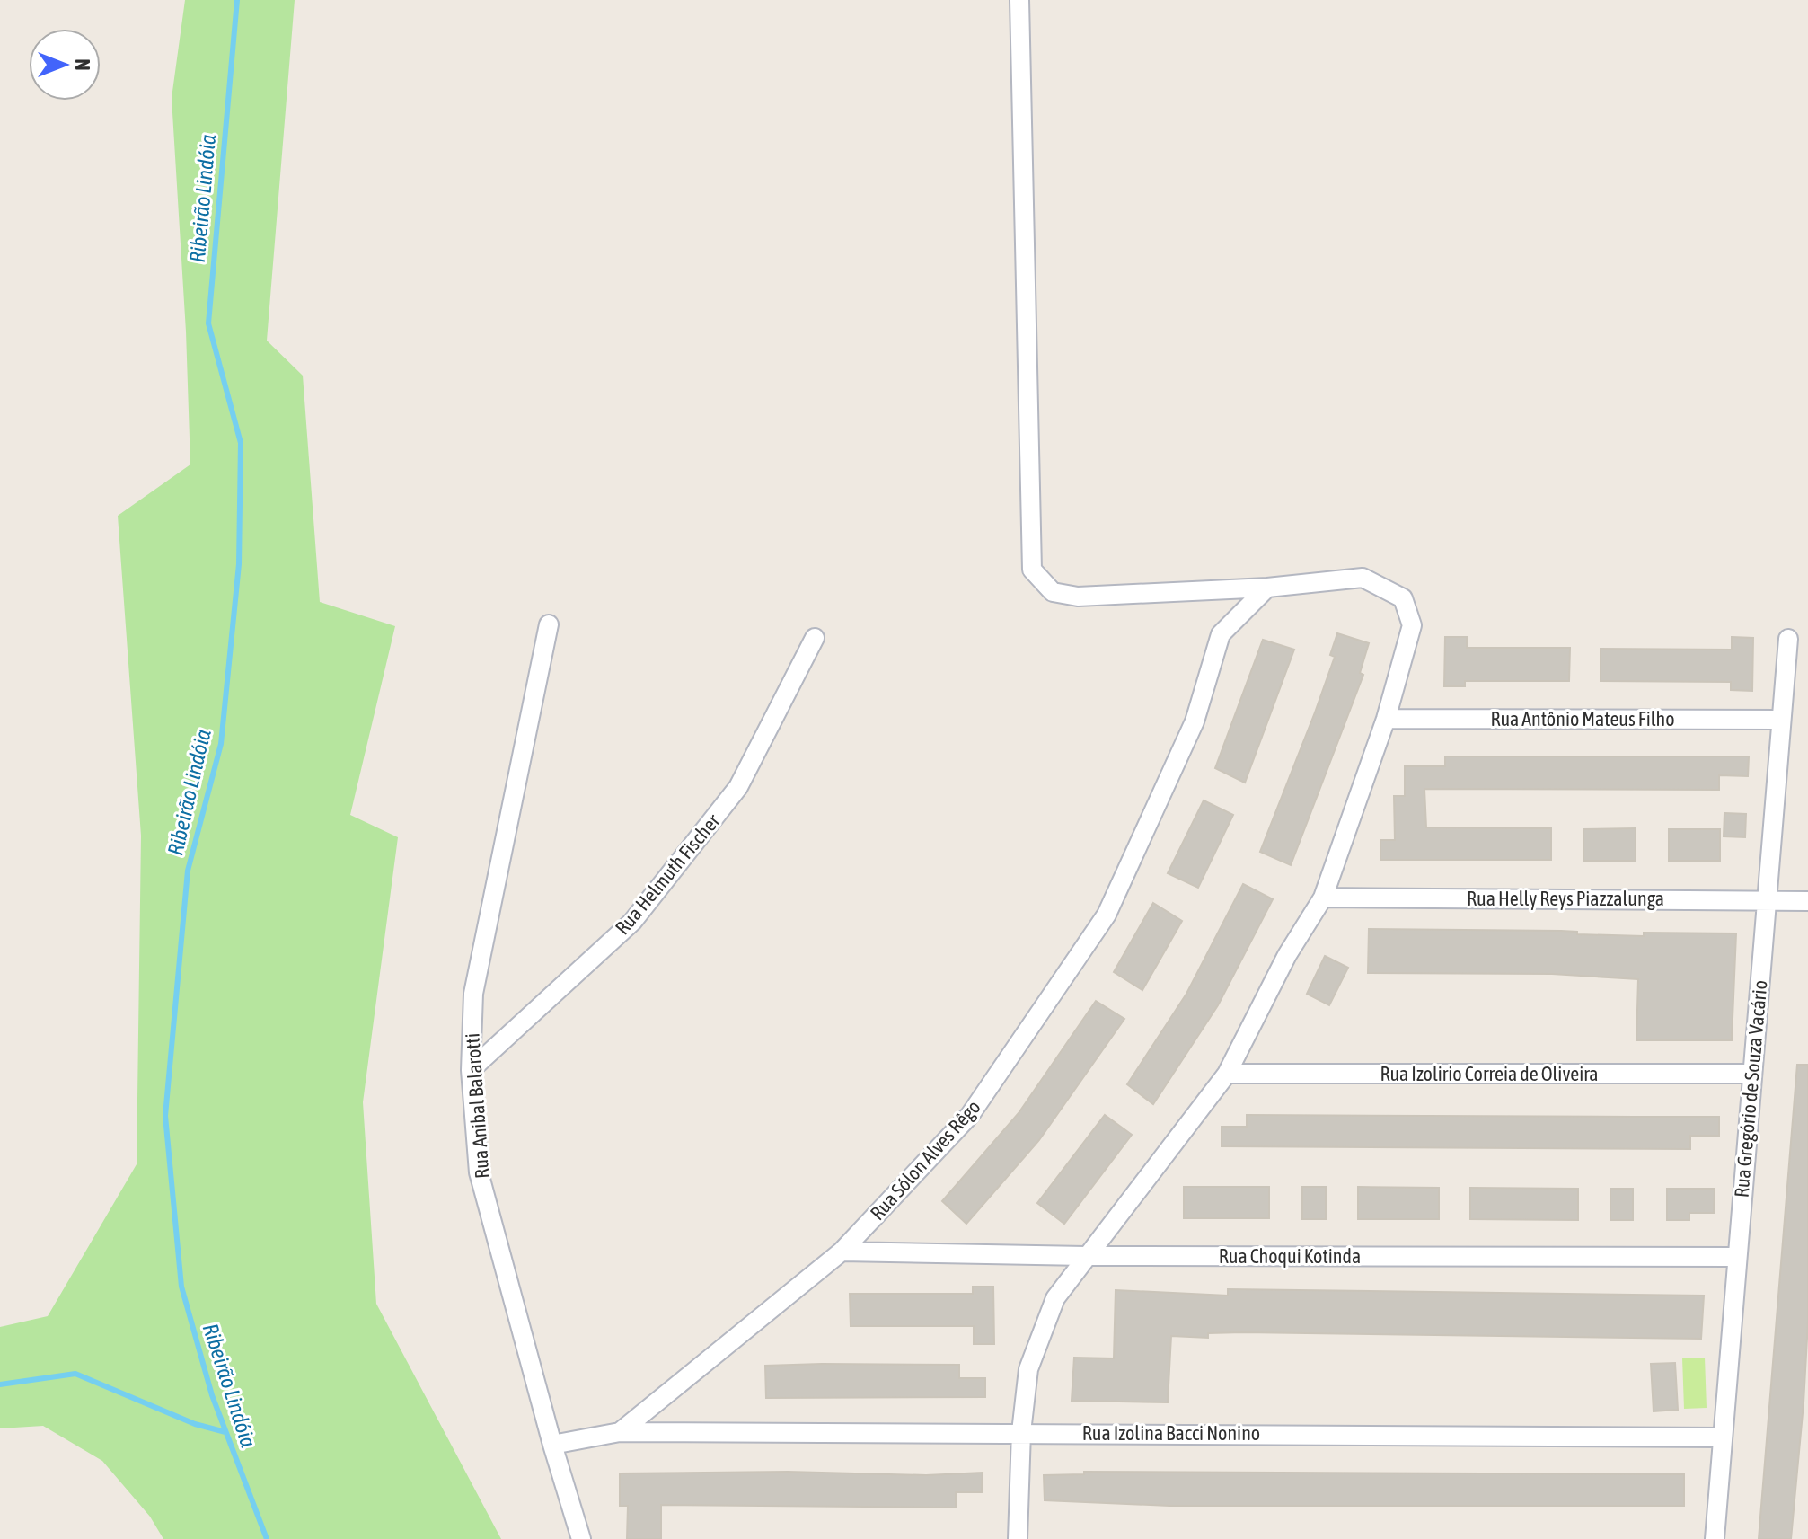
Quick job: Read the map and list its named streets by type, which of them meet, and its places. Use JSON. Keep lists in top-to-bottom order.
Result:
{
  "streets": {
    "street": [
      "Rua Antônio Mateus Filho",
      "Rua Helmuth Fischer",
      "Rua Helly Reys Piazzalunga",
      "Rua Izolirio Correia de Oliveira",
      "Rua Gregório de Souza Vacário",
      "Rua Anibal Balarotti",
      "Rua Sólon Alves Rêgo",
      "Rua Choqui Kotinda",
      "Rua Izolina Bacci Nonino"
    ]
  },
  "crossings": [
    ["Rua Antônio Mateus Filho", "Rua Gregório de Souza Vacário"],
    ["Rua Helmuth Fischer", "Rua Anibal Balarotti"],
    ["Rua Helly Reys Piazzalunga", "Rua Gregório de Souza Vacário"],
    ["Rua Izolirio Correia de Oliveira", "Rua Gregório de Souza Vacário"],
    ["Rua Gregório de Souza Vacário", "Rua Choqui Kotinda"],
    ["Rua Gregório de Souza Vacário", "Rua Izolina Bacci Nonino"],
    ["Rua Anibal Balarotti", "Rua Sólon Alves Rêgo"],
    ["Rua Sólon Alves Rêgo", "Rua Choqui Kotinda"],
    ["Rua Sólon Alves Rêgo", "Rua Izolina Bacci Nonino"]
  ],
  "water": ["Ribeirão Lindóia"],
  "north": "right"
}
